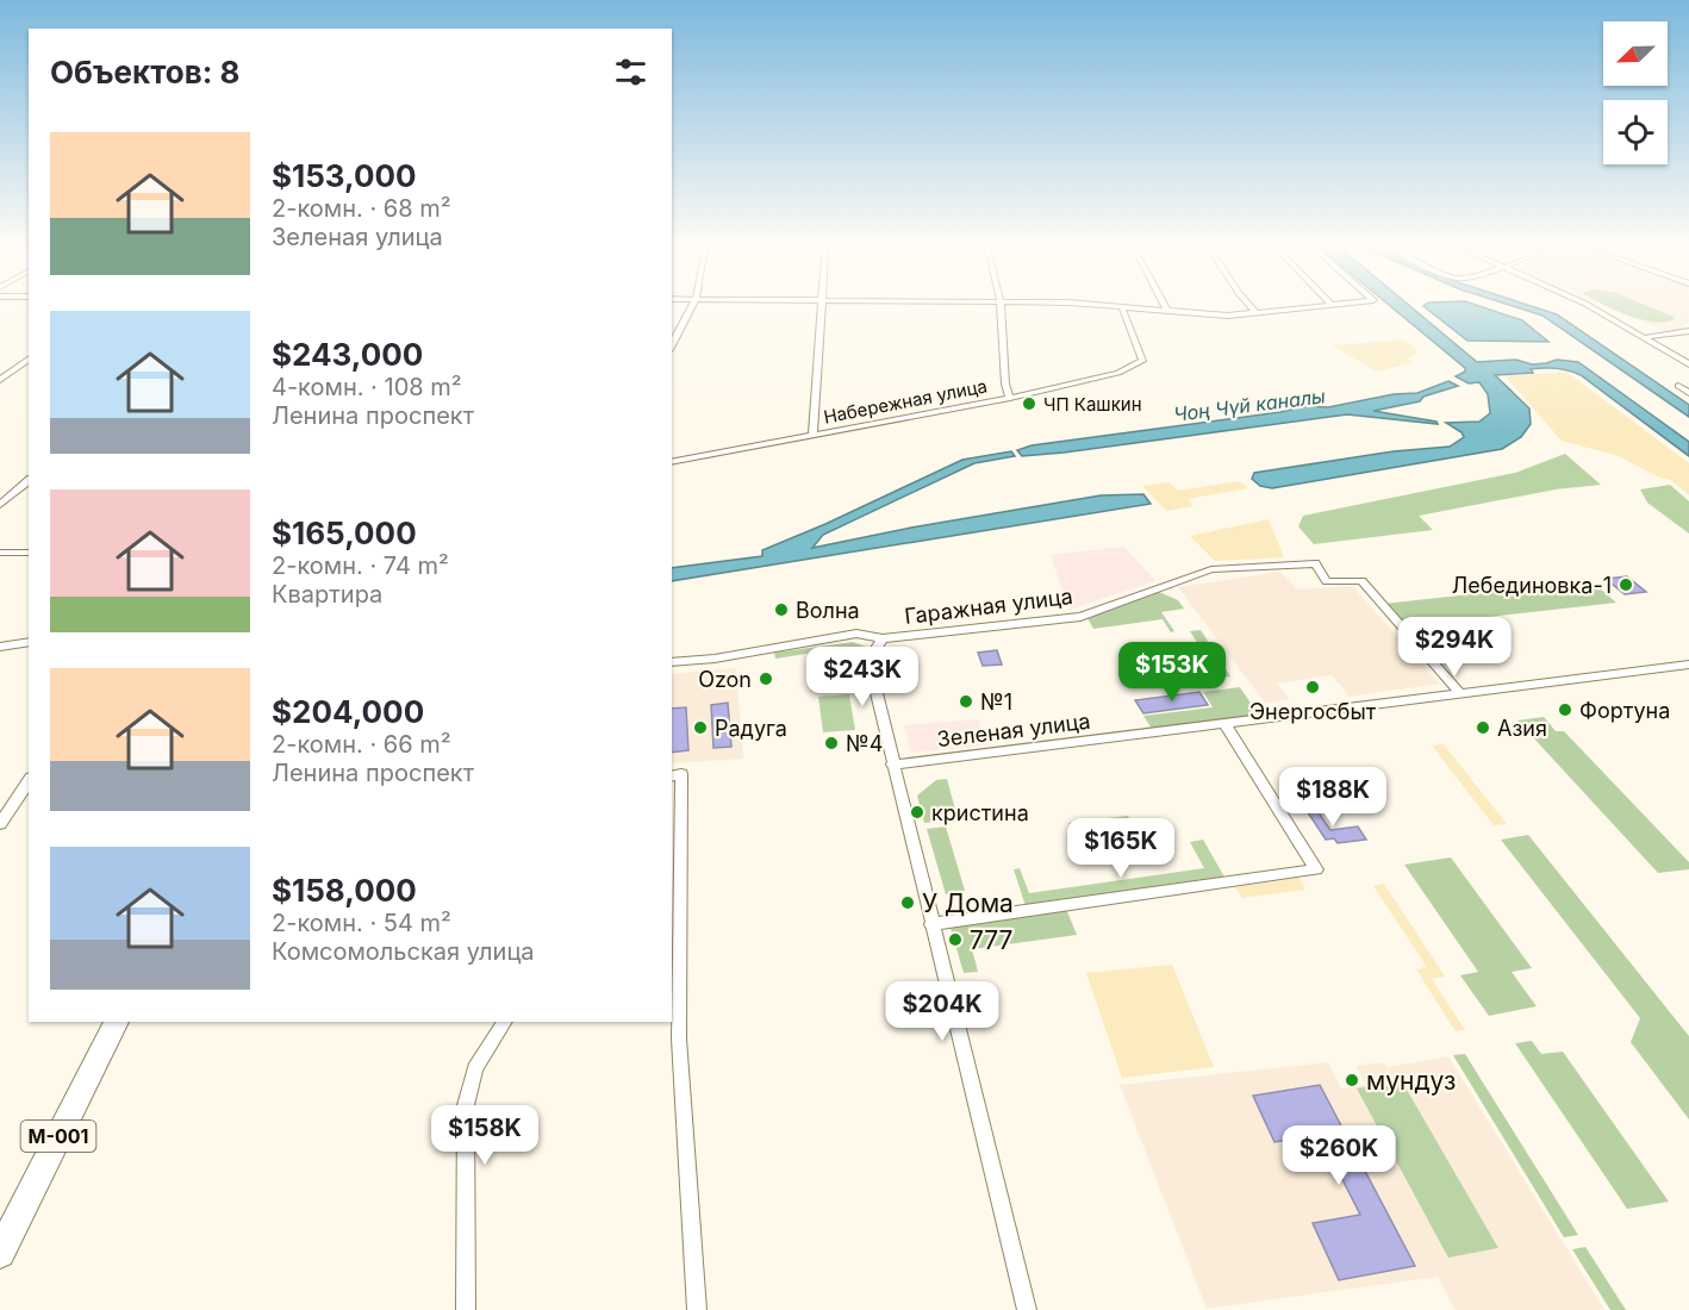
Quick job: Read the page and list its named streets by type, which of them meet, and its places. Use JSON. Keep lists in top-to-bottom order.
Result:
{
  "streets": {
    "main road": ["М-001"],
    "street": ["Набережная улица", "Гаражная улица", "Зеленая улица"]
  },
  "crossings": [
    ["Гаражная улица", "Зеленая улица"]
  ],
  "water": ["Чоң Чүй каналы"],
  "places": [
    "ЧП Кашкин",
    "Лебединовка-1",
    "Волна",
    "Ozon",
    "Энергосбыт",
    "№1",
    "Фортуна",
    "Радуга",
    "Азия",
    "№4",
    "кристина",
    "У Дома",
    "777",
    "мундуз"
  ],
  "north": "bottom left",
  "page": {
    "heading": "Объектов: 8",
    "list": [
      {
        "name": "$153,000",
        "note": "2-комн. · 68 m² · Зеленая улица"
      },
      {
        "name": "$243,000",
        "note": "4-комн. · 108 m² · Ленина проспект"
      },
      {
        "name": "$165,000",
        "note": "2-комн. · 74 m² · Квартира"
      },
      {
        "name": "$204,000",
        "note": "2-комн. · 66 m² · Ленина проспект"
      },
      {
        "name": "$158,000",
        "note": "2-комн. · 54 m² · Комсомольская улица"
      }
    ],
    "price": [
      "$294K",
      "$153K",
      "$243K",
      "$188K",
      "$165K",
      "$204K",
      "$158K",
      "$260K"
    ]
  }
}
